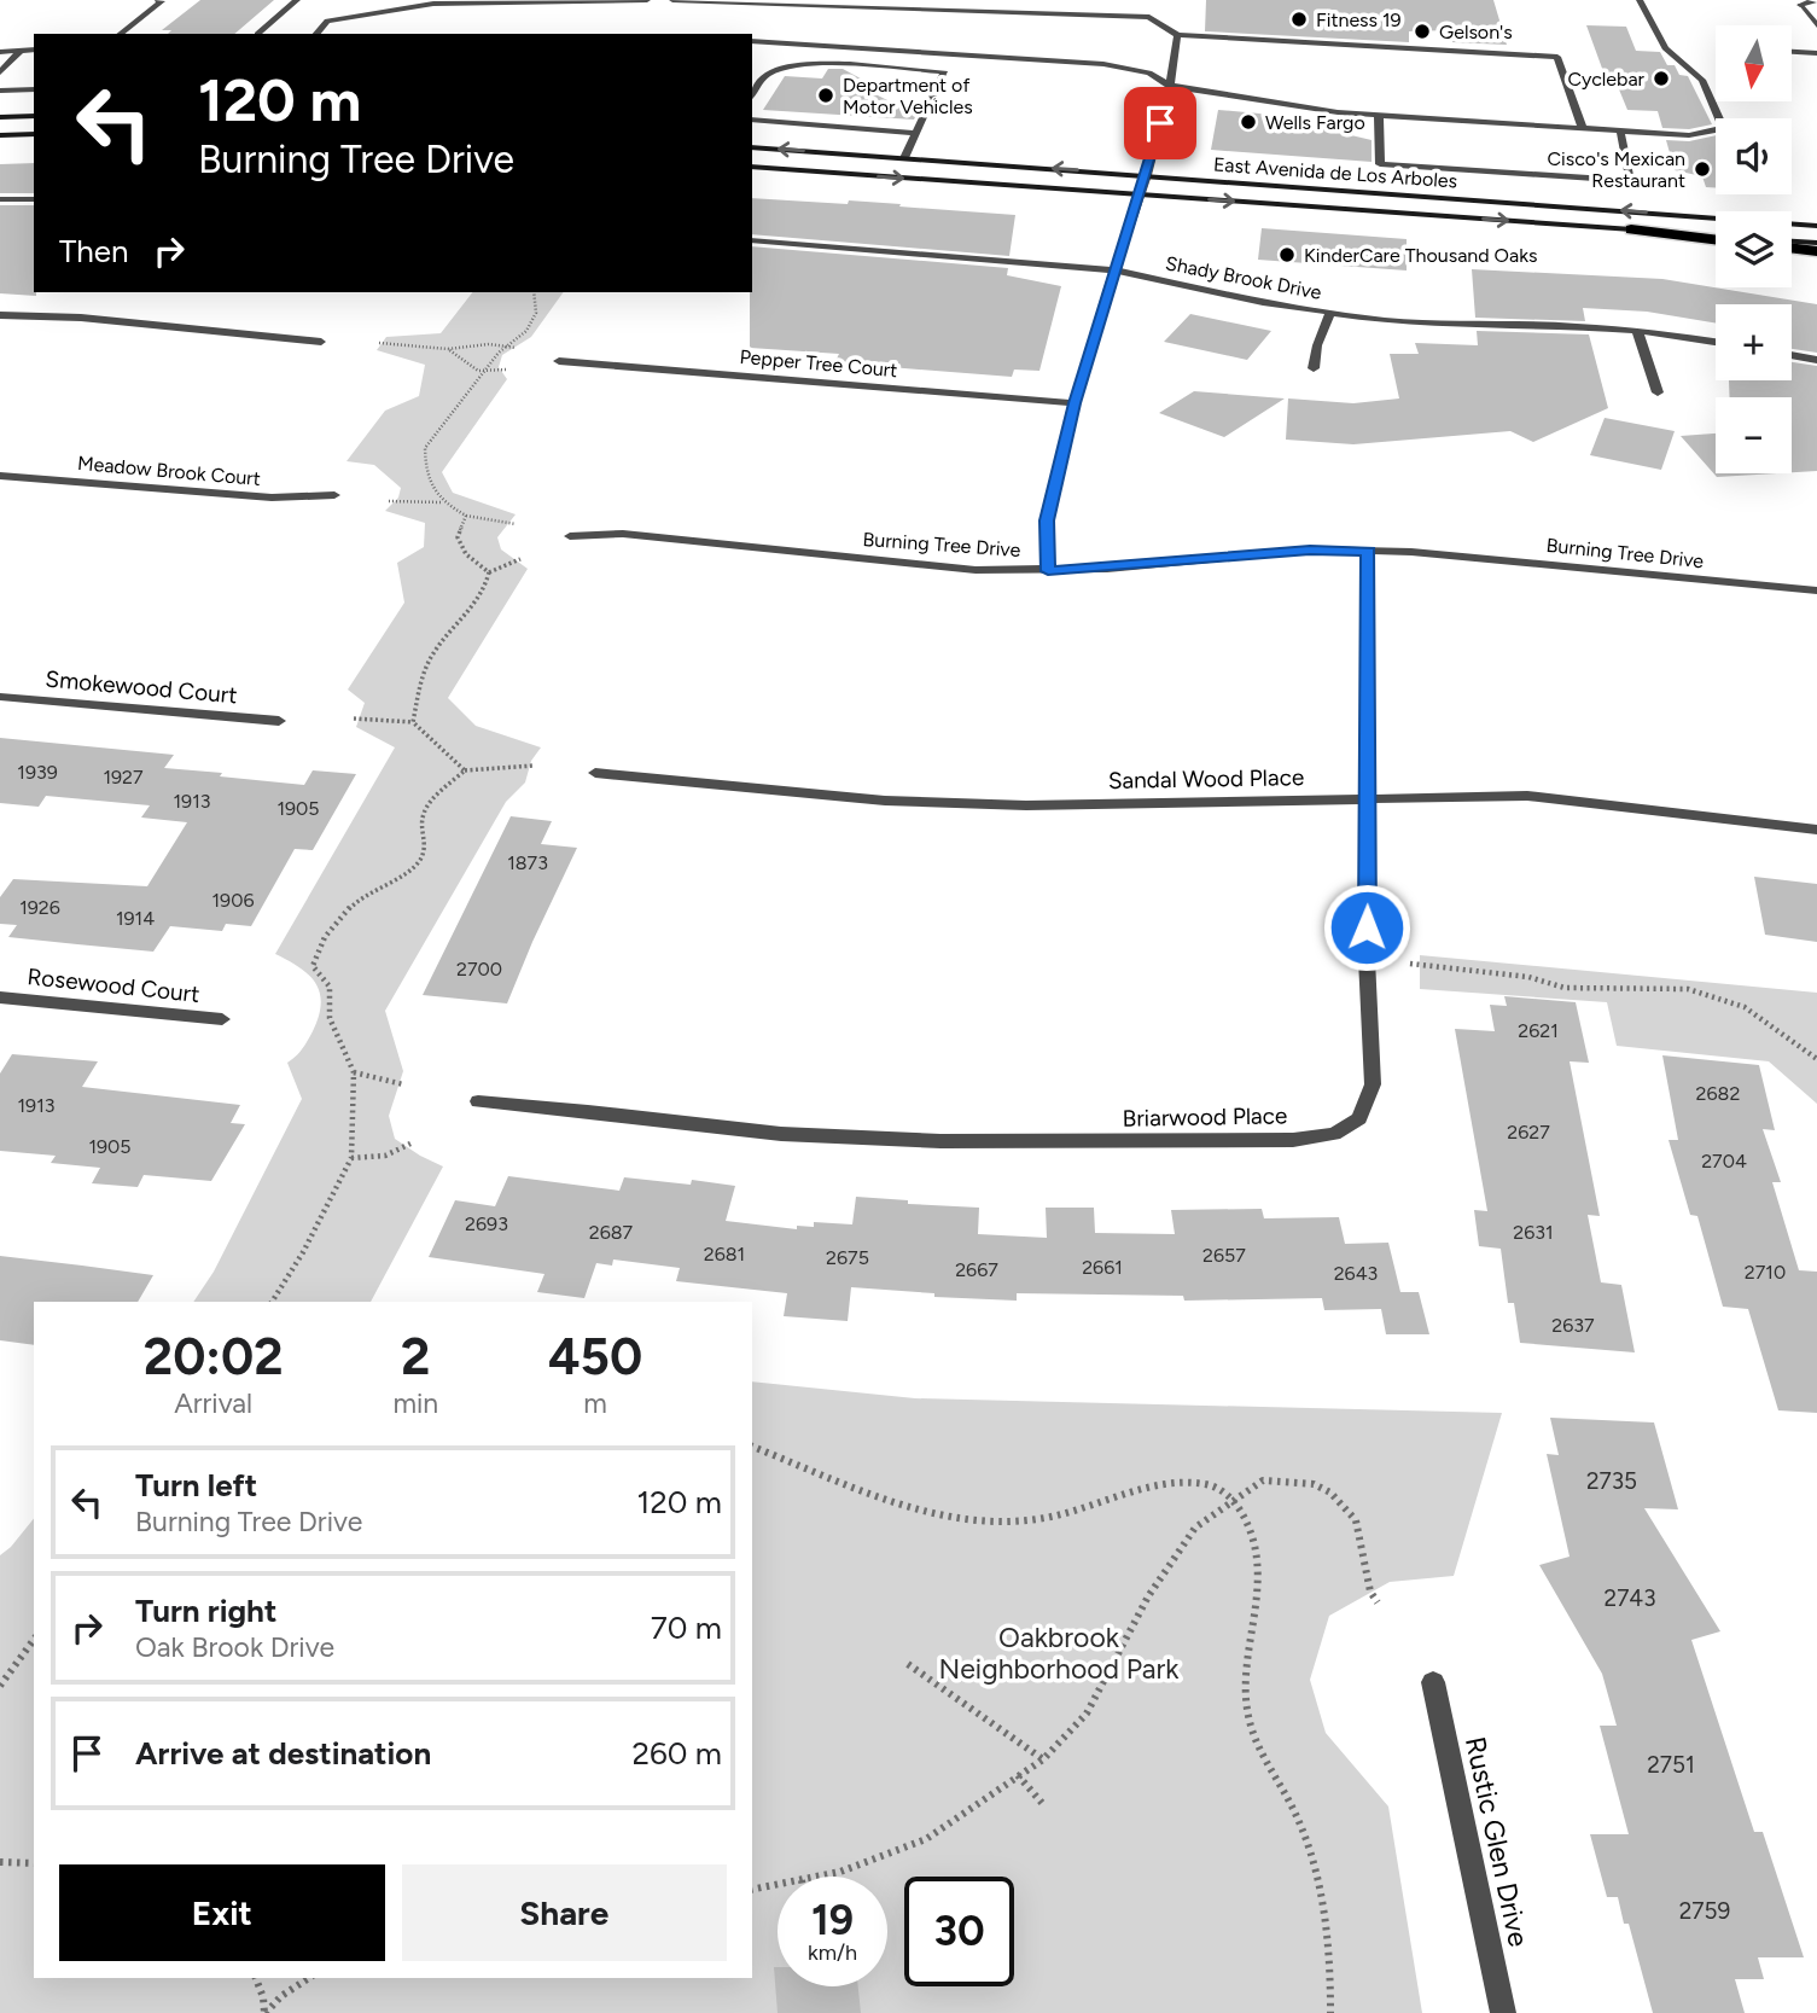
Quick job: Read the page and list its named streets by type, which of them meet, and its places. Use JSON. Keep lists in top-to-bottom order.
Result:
{
  "streets": {
    "main road": ["East Avenida de Los Arboles"],
    "street": [
      "Shady Brook Drive",
      "Pepper Tree Court",
      "Meadow Brook Court",
      "Burning Tree Drive",
      "Smokewood Court",
      "Sandal Wood Place",
      "Rosewood Court",
      "Briarwood Place",
      "Rustic Glen Drive"
    ]
  },
  "crossings": [
    ["Burning Tree Drive", "Briarwood Place"],
    ["Sandal Wood Place", "Briarwood Place"]
  ],
  "parks": ["Oakbrook Neighborhood Park"],
  "places": [
    "Fitness 19",
    "Gelson's",
    "Cyclebar",
    "Department of Motor Vehicles",
    "Wells Fargo",
    "Cisco's Mexican Restaurant",
    "KinderCare Thousand Oaks"
  ],
  "house_numbers": [
    "1939",
    "1927",
    "1913",
    "1905",
    "1873",
    "1906",
    "1926",
    "1914",
    "2700",
    "2621",
    "2682",
    "1913",
    "2627",
    "1905",
    "2704",
    "2693",
    "2687",
    "2631",
    "2681",
    "2657",
    "2675",
    "2661",
    "2667",
    "2710",
    "2643",
    "2637",
    "2735",
    "2743",
    "2751",
    "2759"
  ],
  "north": "bottom",
  "page": {
    "map_buttons": ["+", "−"],
    "turn": ["120 m", "Burning Tree Drive"],
    "then": "Then",
    "eta": [
      "20:02",
      "Arrival",
      "2",
      "min",
      "450",
      "m"
    ],
    "list": [
      {
        "name": "Turn left",
        "note": "Burning Tree Drive",
        "value": "120 m"
      },
      {
        "name": "Turn right",
        "note": "Oak Brook Drive",
        "value": "70 m"
      },
      {
        "name": "Arrive at destination",
        "value": "260 m"
      }
    ],
    "buttons": ["Exit", "Share"],
    "speed": "19 km/h",
    "limit": "30"
  }
}
